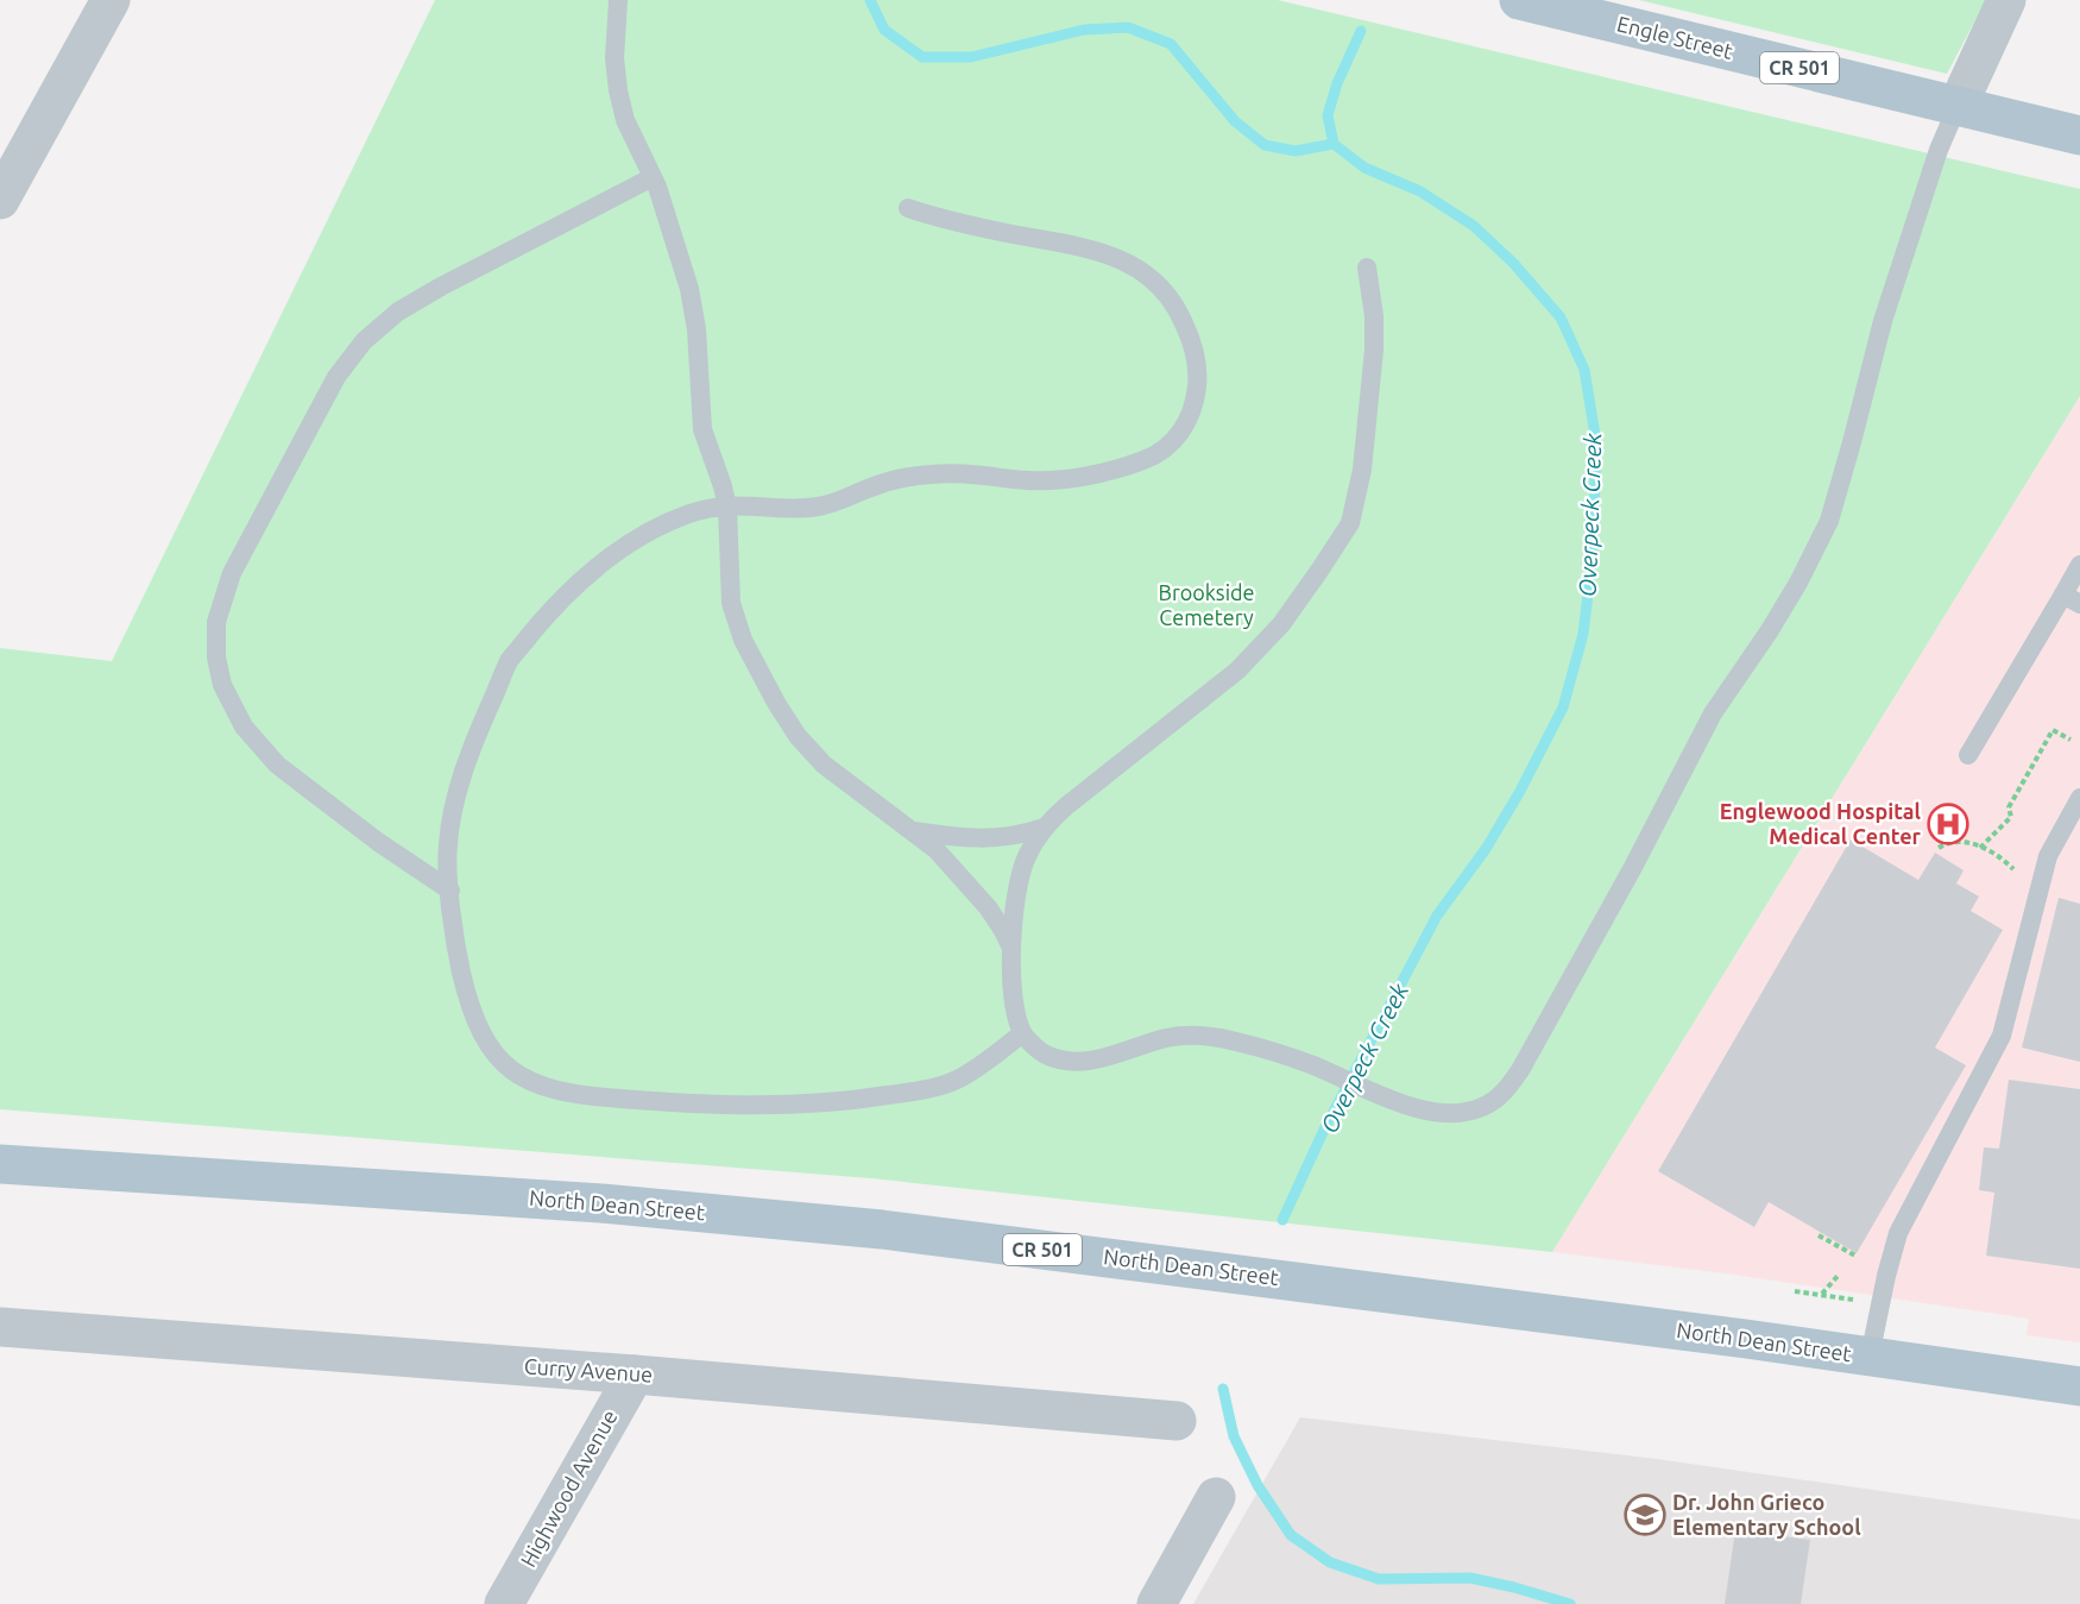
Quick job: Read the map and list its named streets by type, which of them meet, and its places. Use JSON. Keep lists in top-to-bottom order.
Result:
{
  "streets": {
    "main road": ["Engle Street", "CR 501", "North Dean Street"],
    "street": ["Curry Avenue", "Highwood Avenue"]
  },
  "crossings": [
    ["Curry Avenue", "Highwood Avenue"]
  ],
  "water": ["Overpeck Creek"],
  "parks": ["Brookside Cemetery"],
  "places": {
    "hospital": ["Englewood Hospital Medical Center"],
    "school or university": ["Dr. John Grieco Elementary School"]
  }
}
